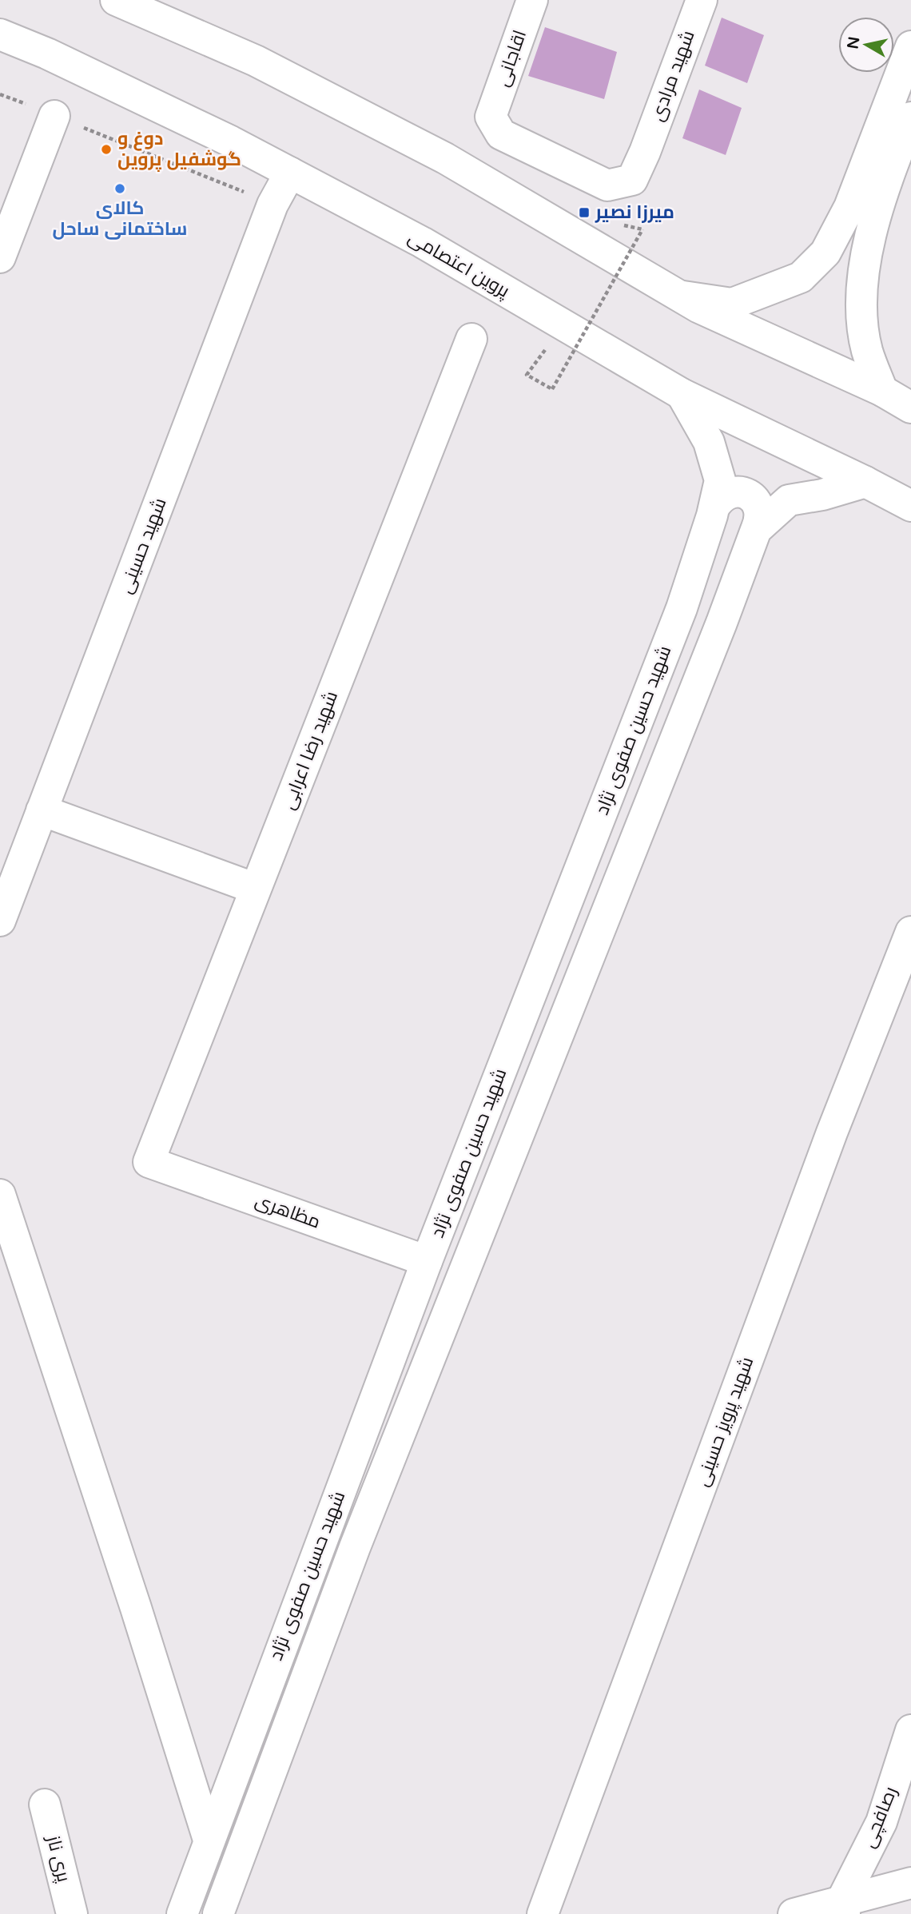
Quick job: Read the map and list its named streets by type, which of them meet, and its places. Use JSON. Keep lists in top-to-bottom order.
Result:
{
  "streets": {
    "street": [
      "اقاجانی",
      "شهید مرادی",
      "پروین اعتصامی",
      "شهید حسینی",
      "شهید حسین صفوی نژاد",
      "شهید رضا اعرابی",
      "مظاهری",
      "شهید پرویز حسینی",
      "رصافچی",
      "پری ناز"
    ]
  },
  "crossings": [
    ["اقاجانی", "شهید مرادی"],
    ["پروین اعتصامی", "شهید حسینی"],
    ["پروین اعتصامی", "شهید حسین صفوی نژاد"],
    ["شهید حسین صفوی نژاد", "مظاهری"],
    ["شهید رضا اعرابی", "مظاهری"]
  ],
  "places": {
    "other": ["دوغ و گوشفیل پروین", "کالای ساختمانی ساحل"],
    "transit": ["میرزا نصیر"]
  },
  "north": "left"
}
